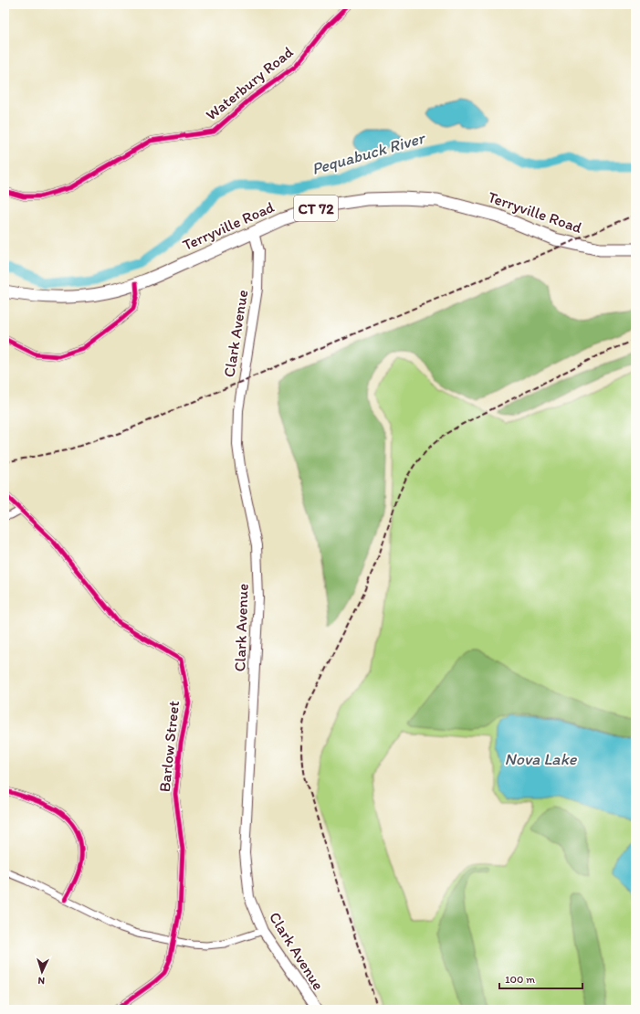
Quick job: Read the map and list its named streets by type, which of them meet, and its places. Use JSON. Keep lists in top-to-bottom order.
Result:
{
  "streets": {
    "highway": ["CT 72", "Terryville Road"],
    "main road": ["Clark Avenue"],
    "street": ["Waterbury Road", "Barlow Street"]
  },
  "crossings": [
    ["Terryville Road", "Clark Avenue"]
  ],
  "water": ["Pequabuck River", "Nova Lake"],
  "scale_bar": "100 m",
  "north": "bottom"
}
